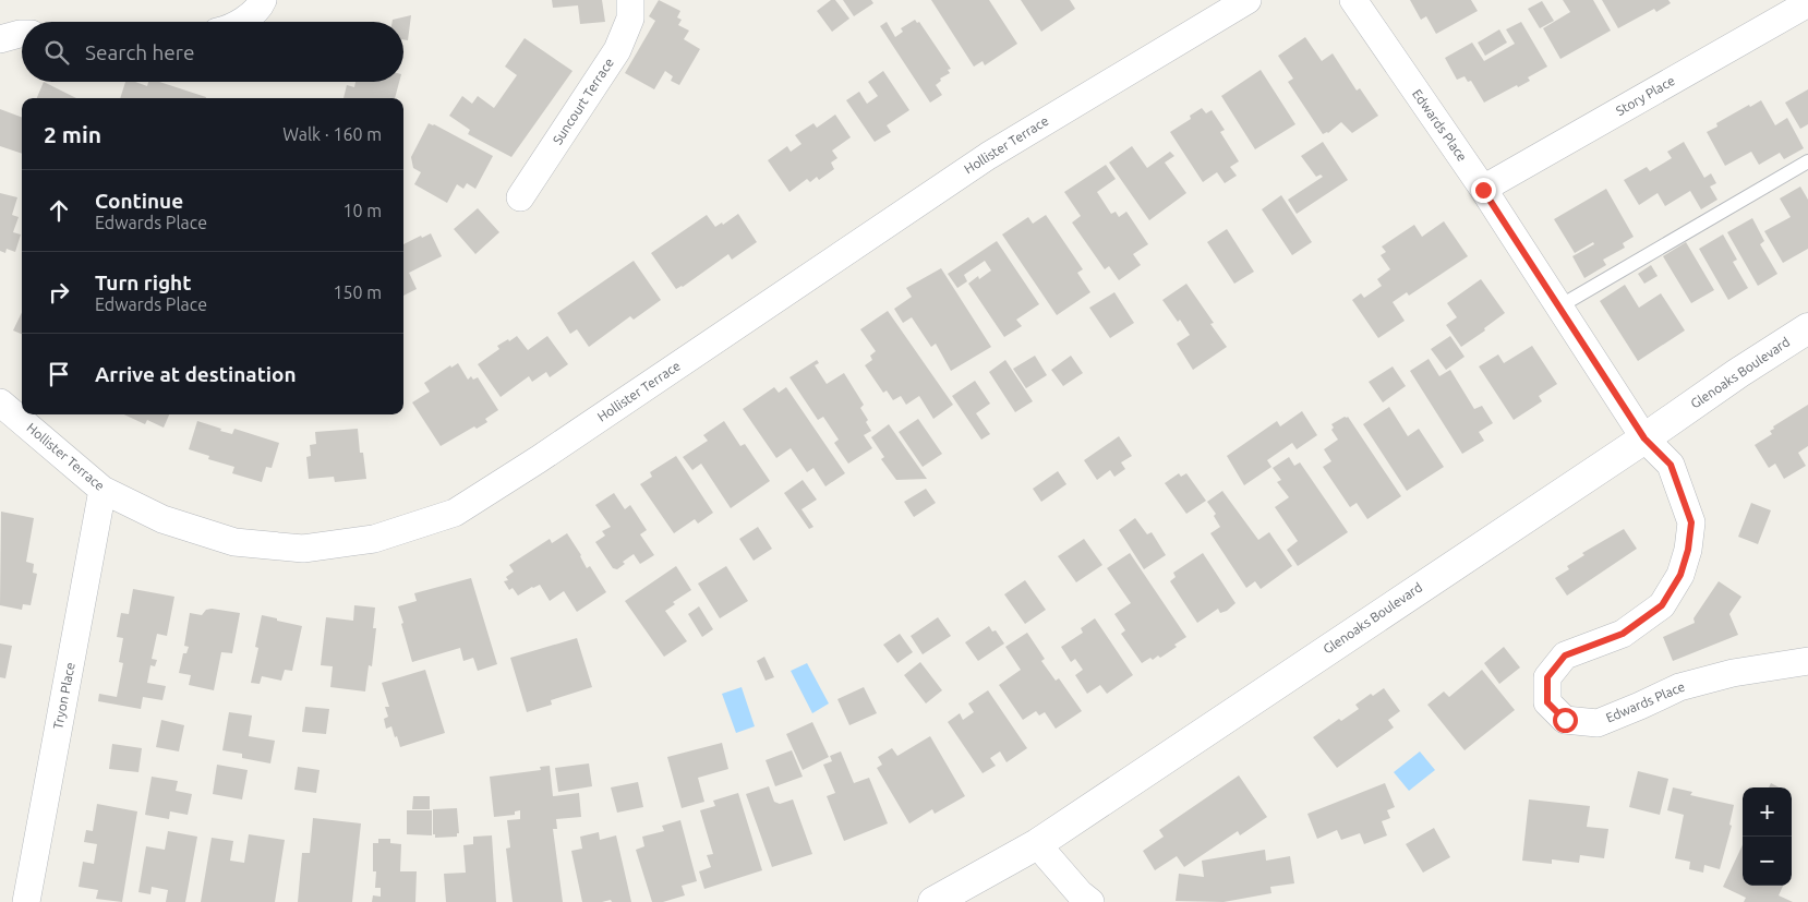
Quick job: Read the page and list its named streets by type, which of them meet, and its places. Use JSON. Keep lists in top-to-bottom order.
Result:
{
  "streets": {
    "street": [
      "Story Place",
      "Suncourt Terrace",
      "Edwards Place",
      "Hollister Terrace",
      "Glenoaks Boulevard",
      "Tryon Place"
    ]
  },
  "crossings": [
    ["Story Place", "Edwards Place"],
    ["Edwards Place", "Glenoaks Boulevard"],
    ["Hollister Terrace", "Tryon Place"]
  ],
  "page": {
    "search": "Search here",
    "heading": ["2 min", "Walk · 160 m"],
    "list": [
      ["Continue", "Edwards Place", "10 m"],
      ["Turn right", "Edwards Place", "150 m"],
      "Arrive at destination"
    ],
    "map_buttons": ["+", "−"]
  }
}
